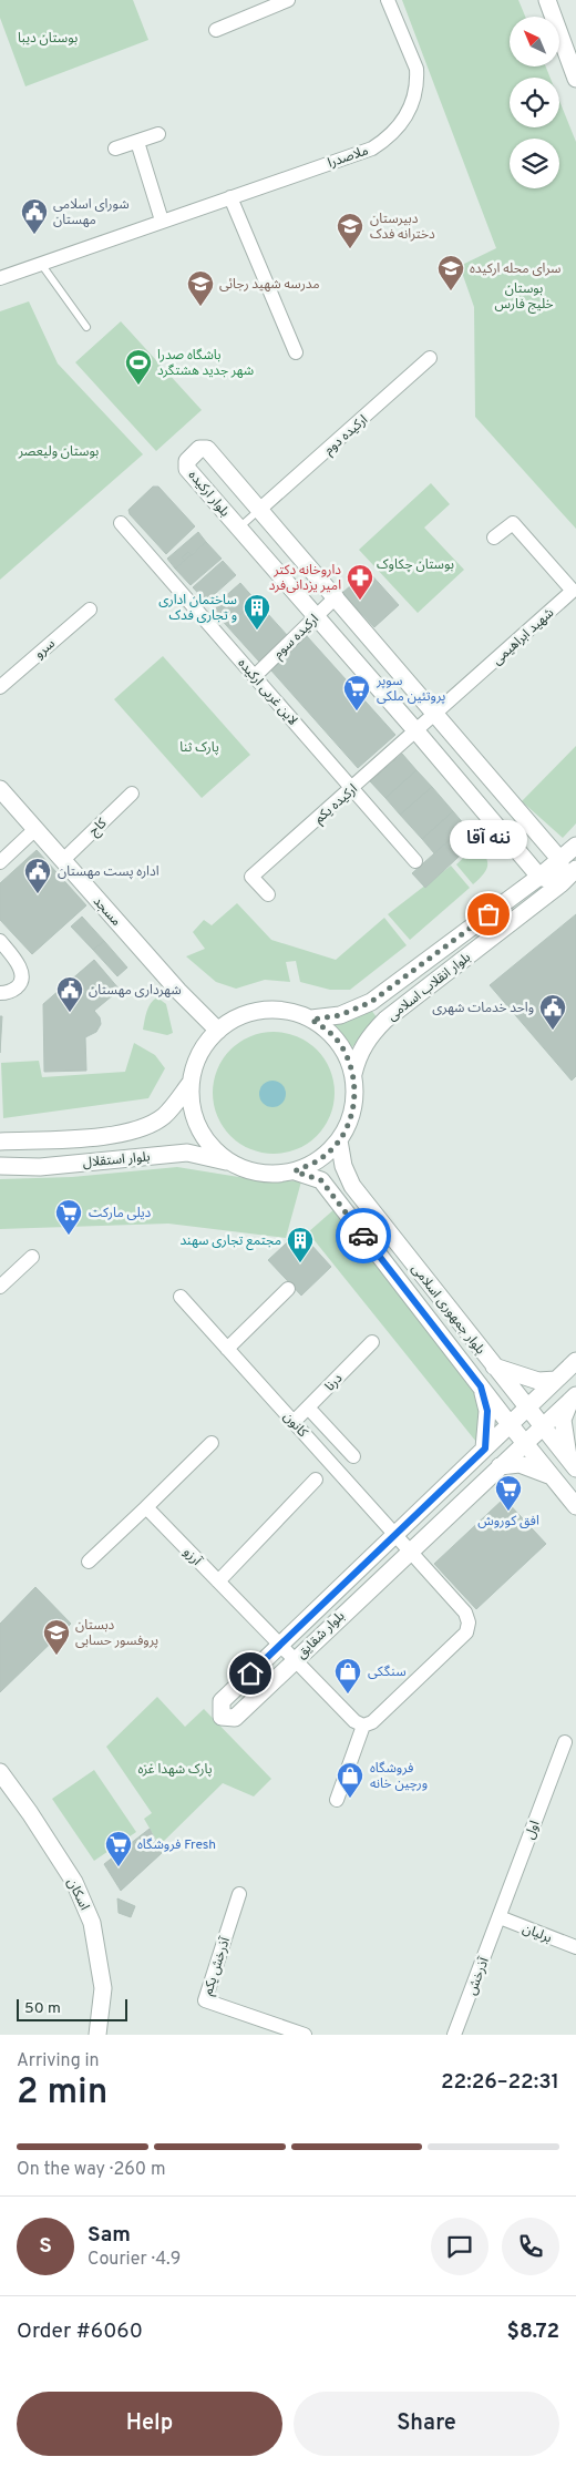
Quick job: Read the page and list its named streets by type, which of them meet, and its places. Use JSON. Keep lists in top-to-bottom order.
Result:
{
  "streets": {
    "street": [
      "ملاصدرا",
      "ارکیده دوم",
      "بلوار ارکیده",
      "ارکیده سوم",
      "شهید ابراهیمی",
      "سرو",
      "لاین غربی ارکیده",
      "ارکیده یکم",
      "کاج",
      "مسجد",
      "بلوار انقلاب اسلامی",
      "بلوار استقلال",
      "بلوار جمهوری اسلامی",
      "درنا",
      "کانون",
      "آرزو",
      "بلوار شقایق",
      "اول",
      "اسکان",
      "برلیان",
      "آذرخش یکم",
      "آذرخش"
    ]
  },
  "crossings": [
    ["ارکیده دوم", "بلوار ارکیده"],
    ["بلوار ارکیده", "ارکیده سوم"],
    ["بلوار ارکیده", "شهید ابراهیمی"],
    ["بلوار ارکیده", "ارکیده یکم"],
    ["بلوار ارکیده", "بلوار انقلاب اسلامی"],
    ["ارکیده سوم", "لاین غربی ارکیده"],
    ["شهید ابراهیمی", "ارکیده یکم"],
    ["لاین غربی ارکیده", "ارکیده یکم"],
    ["کاج", "مسجد"],
    ["مسجد", "بلوار انقلاب اسلامی"],
    ["مسجد", "بلوار استقلال"],
    ["مسجد", "بلوار جمهوری اسلامی"],
    ["بلوار انقلاب اسلامی", "بلوار استقلال"],
    ["بلوار انقلاب اسلامی", "بلوار جمهوری اسلامی"],
    ["بلوار استقلال", "بلوار جمهوری اسلامی"],
    ["بلوار جمهوری اسلامی", "بلوار شقایق"],
    ["درنا", "کانون"],
    ["کانون", "آرزو"],
    ["کانون", "بلوار شقایق"],
    ["آرزو", "بلوار شقایق"],
    ["اول", "برلیان"],
    ["اول", "آذرخش"],
    ["برلیان", "آذرخش"]
  ],
  "parks": [
    "بوستان دیبا",
    "بوستان خلیج فارس",
    "بوستان ولیعصر",
    "بوستان چکاوک",
    "پارک ثنا",
    "پارک شهدا غزه"
  ],
  "places": {
    "public building": [
      "شورای اسلامی مهستان",
      "اداره پست مهستان",
      "شهرداری مهستان",
      "واحد خدمات شهری"
    ],
    "school or university": [
      "دبیرستان دخترانه فدک",
      "سرای محله ارکیده",
      "مدرسه شهید رجائی",
      "دبستان پروفسور حسابی"
    ],
    "sports": ["باشگاه صدرا شهر جدید هشتگرد"],
    "pharmacy": ["داروخانه دکتر امیر یزدانی‌فرد"],
    "building": ["ساختمان اداری و تجاری فدک", "مجتمع تجاری سهند"],
    "supermarket": [
      "سوپر پروتئین ملکی",
      "دیلی مارکت",
      "افق کوروش",
      "فروشگاه Fresh"
    ],
    "other": ["ننه آقا"],
    "shop": ["سنگکی", "فروشگاه ورچین خانه"]
  },
  "scale_bar": "50 m",
  "north": "top left",
  "page": {
    "bubble": "ننه آقا",
    "scale": "50 m",
    "heading": ["2 min", "Arriving in", "22:26–22:31"],
    "panel": [
      "Sam",
      "Courier · 4.9",
      "Order #6060",
      "$8.72"
    ],
    "bar": "On the way · 260 m",
    "round": "S",
    "buttons": ["Help", "Share"]
  }
}
